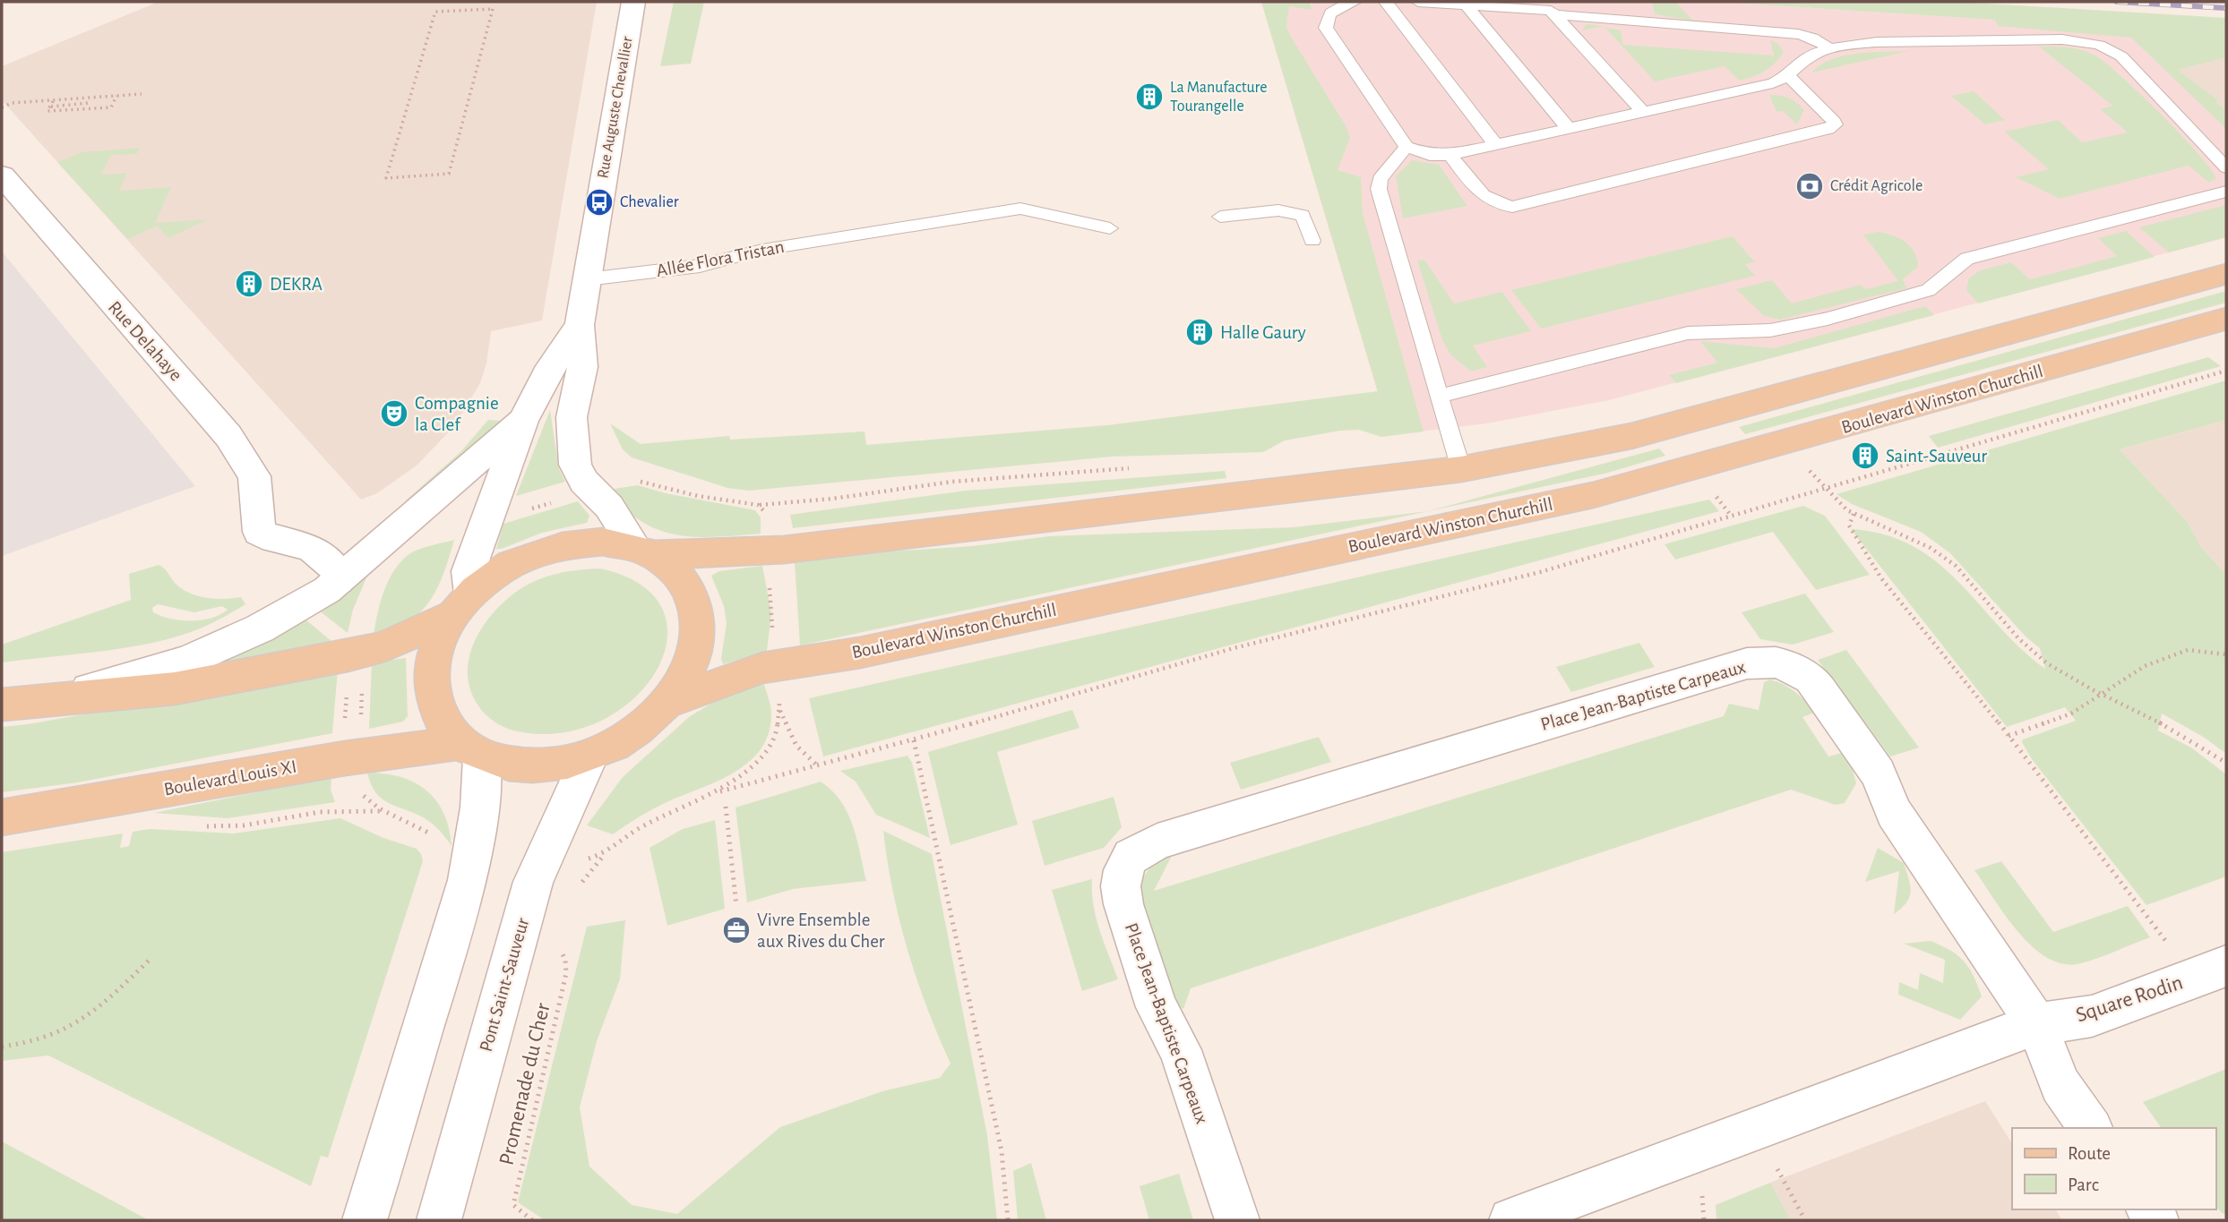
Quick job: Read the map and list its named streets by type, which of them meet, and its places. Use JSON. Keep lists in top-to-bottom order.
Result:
{
  "streets": {
    "main road": ["Boulevard Winston Churchill", "Boulevard Louis XI"],
    "street": [
      "Rue Auguste Chevallier",
      "Rue Delahaye",
      "Place Jean-Baptiste Carpeaux",
      "Pont Saint-Sauveur",
      "Square Rodin"
    ],
    "lane": ["Allée Flora Tristan"],
    "path": ["Promenade du Cher"]
  },
  "crossings": [
    ["Rue Auguste Chevallier", "Allée Flora Tristan"],
    ["Rue Auguste Chevallier", "Rue Delahaye"],
    ["Place Jean-Baptiste Carpeaux", "Square Rodin"]
  ],
  "places": {
    "building": [
      "La Manufacture Tourangelle",
      "DEKRA",
      "Halle Gaury",
      "Saint-Sauveur"
    ],
    "bank": ["Crédit Agricole"],
    "bus stop": ["Chevalier"],
    "theatre": ["Compagnie la Clef"],
    "office": ["Vivre Ensemble aux Rives du Cher"]
  },
  "legend": ["Route", "Parc"]
}
